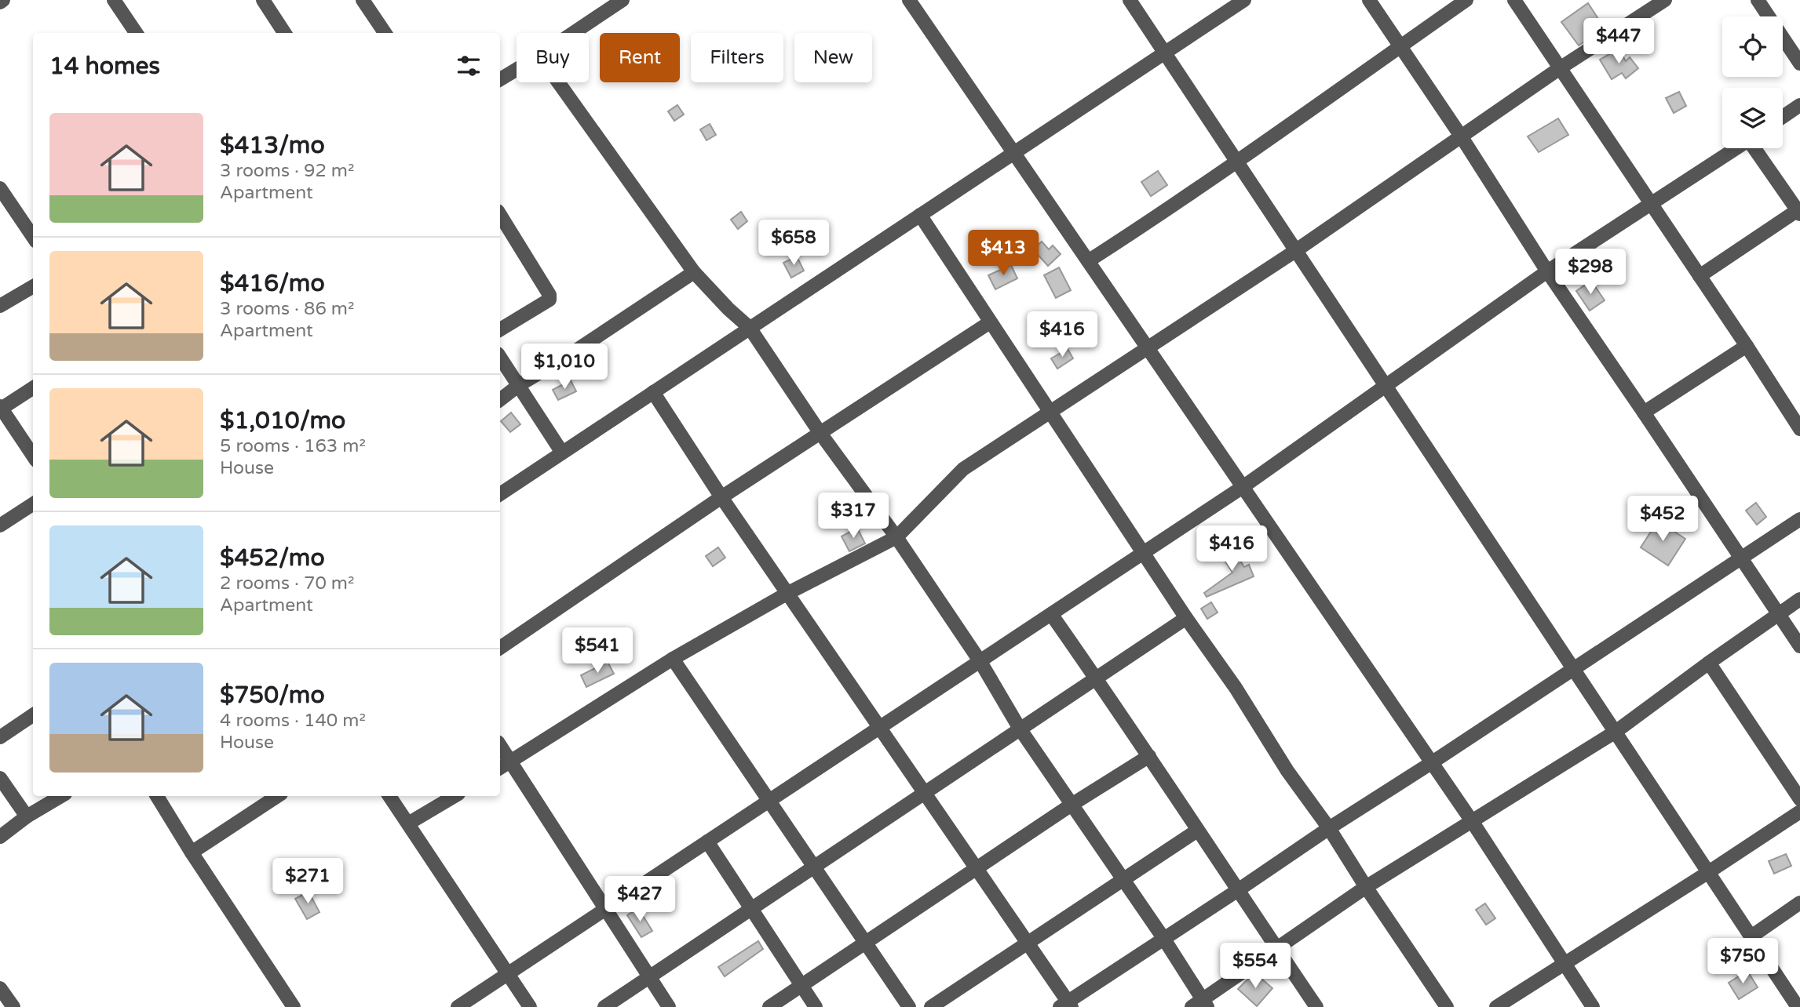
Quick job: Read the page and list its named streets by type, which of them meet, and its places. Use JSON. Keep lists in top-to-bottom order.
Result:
{
  "page": {
    "price": [
      "$447",
      "$658",
      "$413",
      "$298",
      "$416",
      "$1,010",
      "$317",
      "$452",
      "$416",
      "$541",
      "$271",
      "$427",
      "$750",
      "$554"
    ],
    "chip": [
      "Buy",
      "Rent",
      "Filters",
      "New"
    ],
    "heading": "14 homes",
    "list": [
      {
        "name": "$413/mo",
        "note": "3 rooms · 92 m² · Apartment"
      },
      {
        "name": "$416/mo",
        "note": "3 rooms · 86 m² · Apartment"
      },
      {
        "name": "$1,010/mo",
        "note": "5 rooms · 163 m² · House"
      },
      {
        "name": "$452/mo",
        "note": "2 rooms · 70 m² · Apartment"
      },
      {
        "name": "$750/mo",
        "note": "4 rooms · 140 m² · House"
      }
    ]
  }
}
